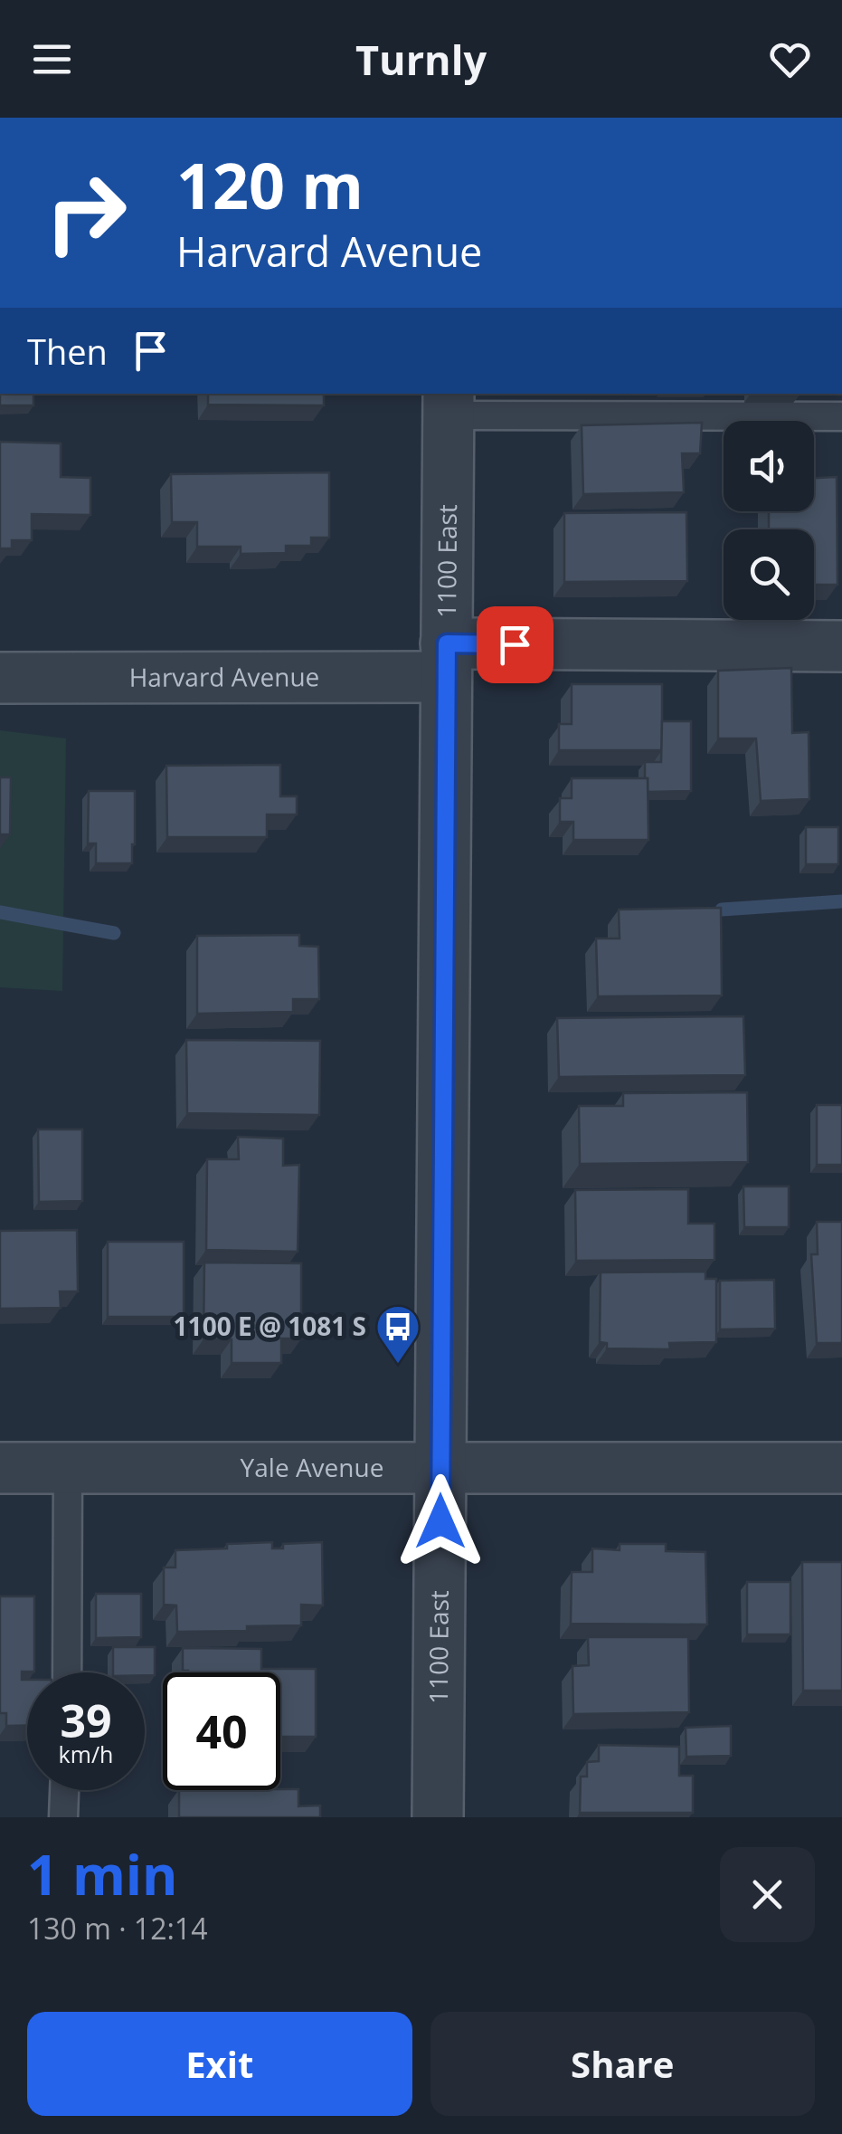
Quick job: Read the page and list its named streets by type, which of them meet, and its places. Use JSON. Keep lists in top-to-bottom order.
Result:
{
  "streets": {
    "street": ["1100 East", "Harvard Avenue", "Yale Avenue"]
  },
  "crossings": [
    ["1100 East", "Harvard Avenue"],
    ["1100 East", "Yale Avenue"]
  ],
  "places": {
    "bus stop": ["1100 E @ 1081 S"]
  },
  "page": {
    "header": "Turnly",
    "turn": ["120 m", "Harvard Avenue"],
    "then": "Then",
    "speed": "39 km/h",
    "limit": "40",
    "heading": ["1 min", "130 m · 12:14"],
    "buttons": ["Exit", "Share"]
  }
}
